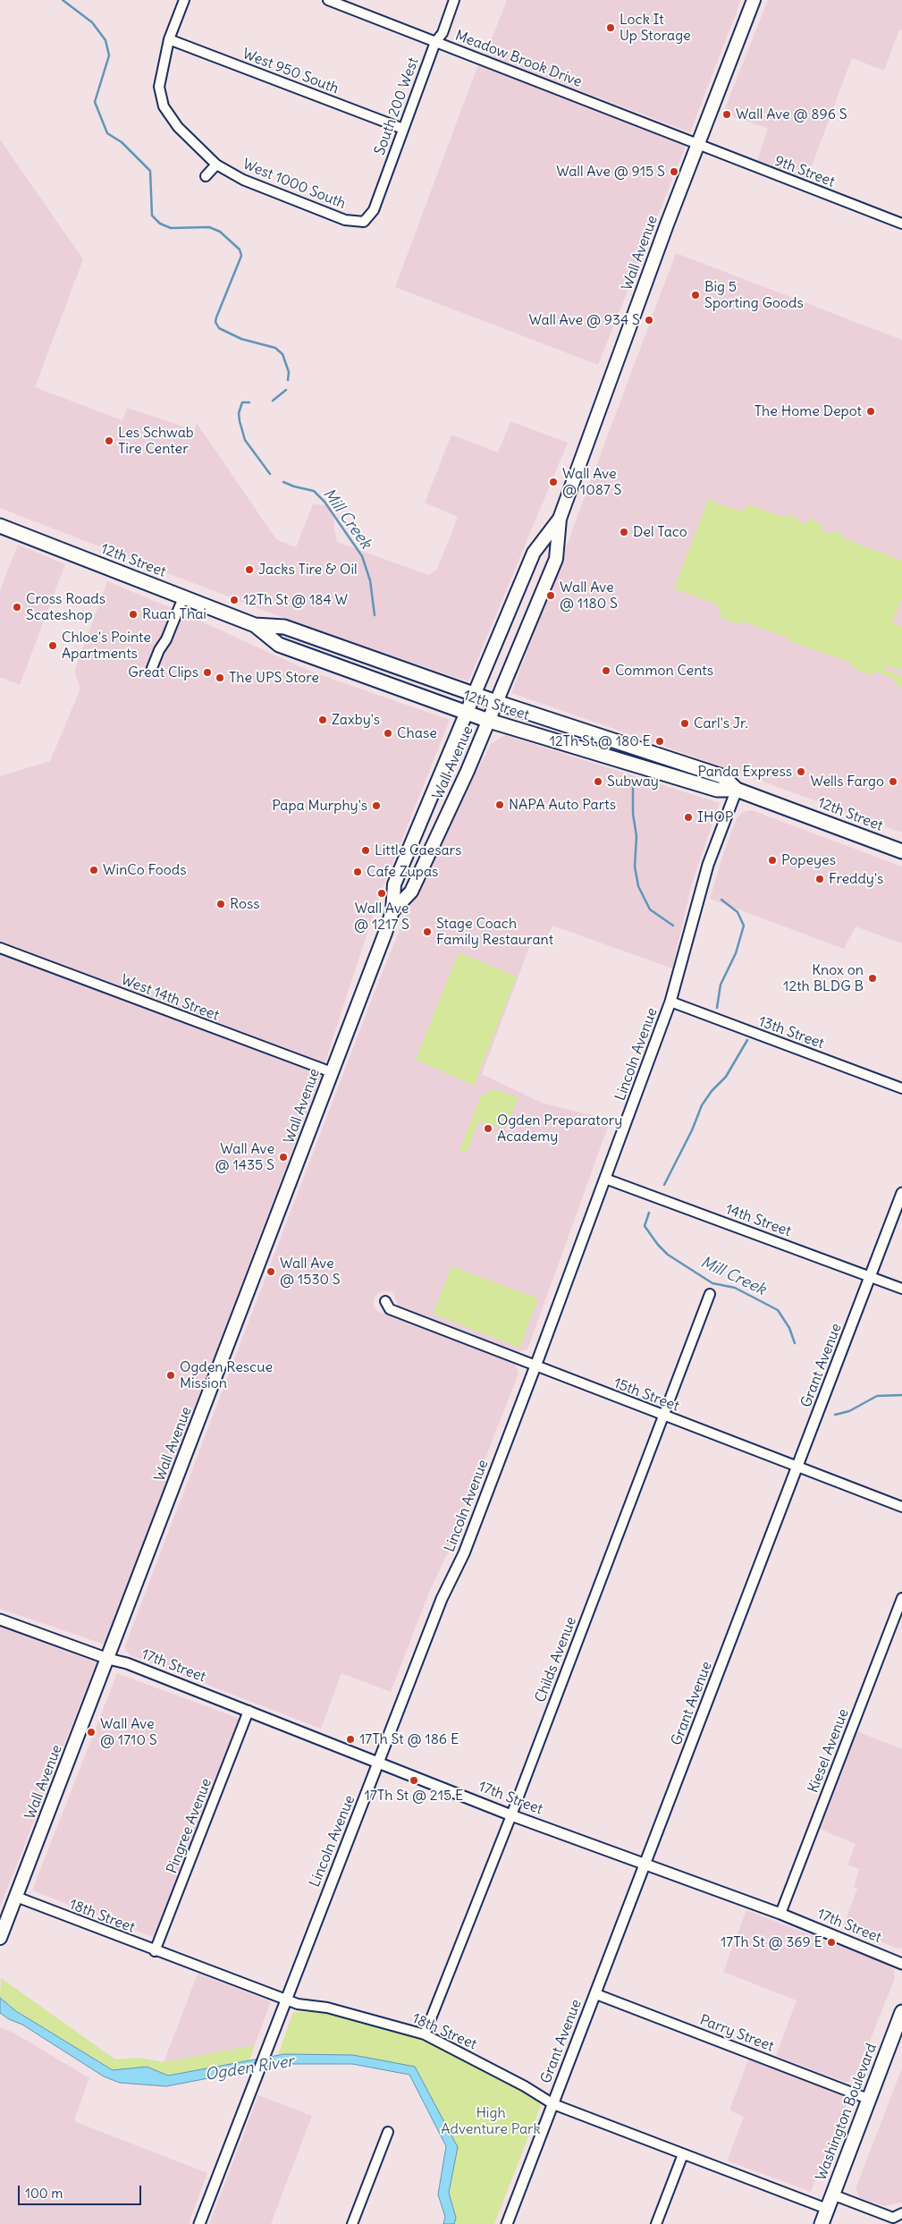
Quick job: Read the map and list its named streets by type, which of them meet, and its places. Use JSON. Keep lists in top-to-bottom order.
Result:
{
  "streets": {
    "main road": ["Wall Avenue", "12th Street", "Washington Boulevard"],
    "street": [
      "Meadow Brook Drive",
      "West 950 South",
      "South 200 West",
      "9th Street",
      "West 1000 South",
      "West 14th Street",
      "13th Street",
      "Lincoln Avenue",
      "14th Street",
      "Grant Avenue",
      "15th Street",
      "Childs Avenue",
      "17th Street",
      "Kiesel Avenue",
      "Pingree Avenue",
      "18th Street",
      "Parry Street"
    ]
  },
  "crossings": [
    ["Meadow Brook Drive", "South 200 West"],
    ["Meadow Brook Drive", "9th Street"],
    ["Meadow Brook Drive", "Wall Avenue"],
    ["West 950 South", "South 200 West"],
    ["West 950 South", "West 1000 South"],
    ["South 200 West", "West 1000 South"],
    ["9th Street", "Wall Avenue"],
    ["Wall Avenue", "12th Street"],
    ["Wall Avenue", "West 14th Street"],
    ["Wall Avenue", "17th Street"],
    ["Wall Avenue", "18th Street"],
    ["12th Street", "Lincoln Avenue"],
    ["13th Street", "Lincoln Avenue"],
    ["Lincoln Avenue", "14th Street"],
    ["Lincoln Avenue", "15th Street"],
    ["Lincoln Avenue", "17th Street"],
    ["Lincoln Avenue", "18th Street"],
    ["14th Street", "Grant Avenue"],
    ["Grant Avenue", "15th Street"],
    ["Grant Avenue", "17th Street"],
    ["Grant Avenue", "18th Street"],
    ["Grant Avenue", "Parry Street"],
    ["15th Street", "Childs Avenue"],
    ["Childs Avenue", "17th Street"],
    ["Childs Avenue", "18th Street"],
    ["17th Street", "Kiesel Avenue"],
    ["17th Street", "Pingree Avenue"],
    ["Pingree Avenue", "18th Street"],
    ["18th Street", "Washington Boulevard"],
    ["Parry Street", "Washington Boulevard"]
  ],
  "water": ["Mill Creek", "Ogden River"],
  "parks": ["High Adventure Park"],
  "places": [
    "Lock It Up Storage",
    "Wall Ave @ 896 S",
    "Wall Ave @ 915 S",
    "Big 5 Sporting Goods",
    "Wall Ave @ 934 S",
    "The Home Depot",
    "Les Schwab Tire Center",
    "Wall Ave @ 1087 S",
    "Del Taco",
    "Jacks Tire & Oil",
    "Wall Ave @ 1180 S",
    "12Th St @ 184 W",
    "Cross Roads Scateshop",
    "Ruan Thai",
    "Chloe's Pointe Apartments",
    "Common Cents",
    "Great Clips",
    "The UPS Store",
    "Zaxby's",
    "Carl's Jr.",
    "Chase",
    "12Th St @ 180 E",
    "Panda Express",
    "Subway",
    "Wells Fargo",
    "NAPA Auto Parts",
    "Papa Murphy's",
    "IHOP",
    "Little Caesars",
    "Popeyes",
    "WinCo Foods",
    "Cafe Zupas",
    "Freddy's",
    "Wall Ave @ 1217 S",
    "Ross",
    "Stage Coach Family Restaurant",
    "Knox on 12th BLDG B",
    "Ogden Preparatory Academy",
    "Wall Ave @ 1435 S",
    "Wall Ave @ 1530 S",
    "Ogden Rescue Mission",
    "Wall Ave @ 1710 S",
    "17Th St @ 186 E",
    "17Th St @ 215 E",
    "17Th St @ 369 E"
  ],
  "scale_bar": "100 m"
}
